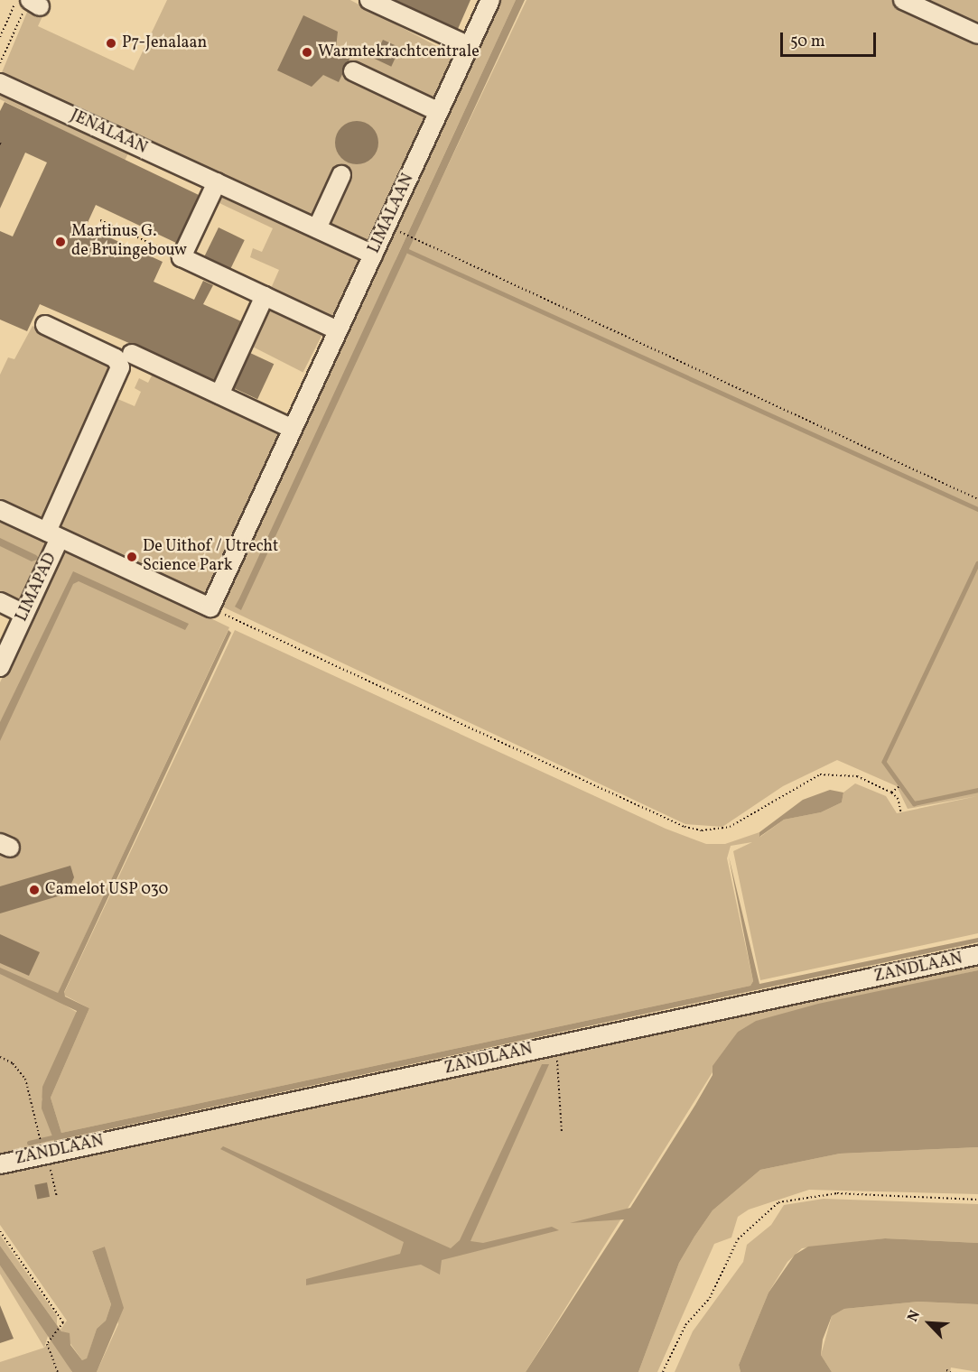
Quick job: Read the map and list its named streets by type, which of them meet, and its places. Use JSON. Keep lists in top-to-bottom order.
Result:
{
  "streets": {
    "street": [
      "JENALAAN",
      "LIMALAAN",
      "LIMAPAD",
      "ZANDLAAN"
    ]
  },
  "crossings": [
    ["JENALAAN", "LIMALAAN"]
  ],
  "places": [
    "P7-Jenalaan",
    "Warmtekrachtcentrale",
    "Martinus G. de Bruingebouw",
    "De Uithof / Utrecht Science Park",
    "Camelot USP 030"
  ],
  "scale_bar": "50 m",
  "north": "top left"
}
